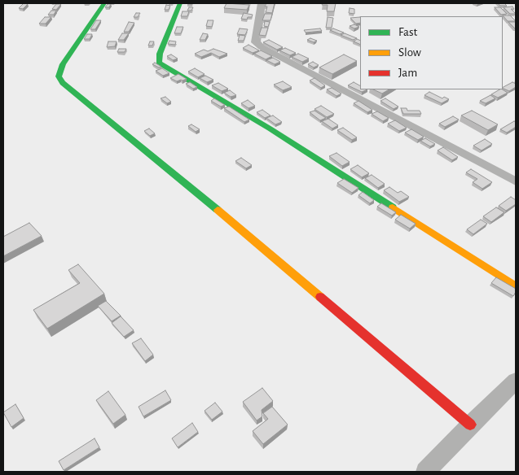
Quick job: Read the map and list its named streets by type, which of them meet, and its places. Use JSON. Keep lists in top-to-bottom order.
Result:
{
  "legend": ["Fast", "Slow", "Jam"]
}
